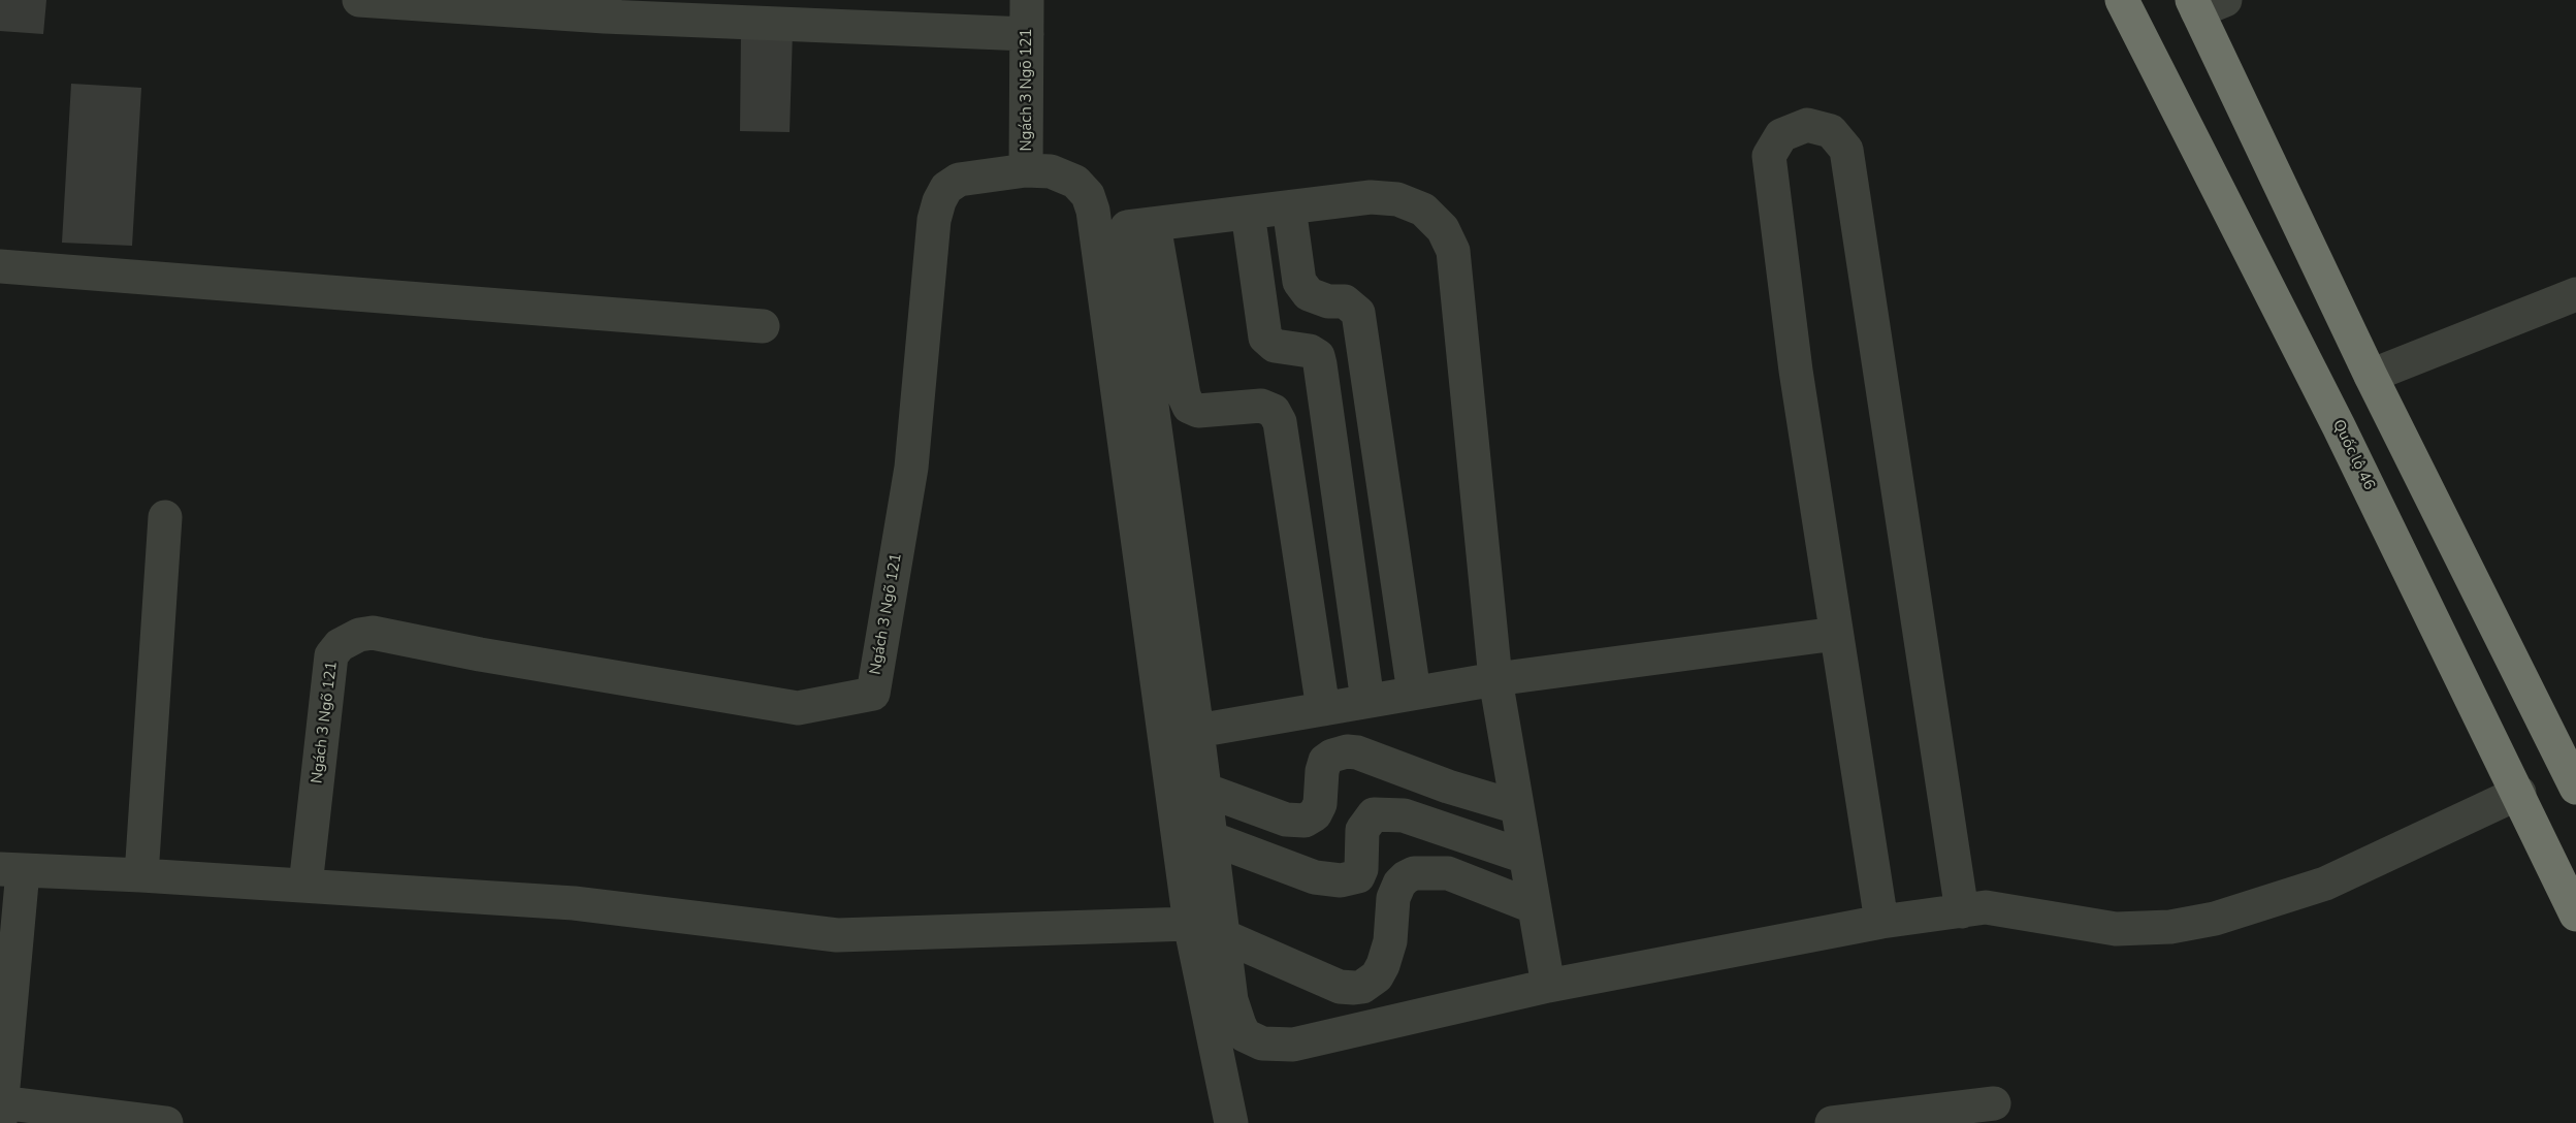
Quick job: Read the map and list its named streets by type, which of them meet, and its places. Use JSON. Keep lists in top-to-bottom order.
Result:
{
  "streets": {
    "highway": ["Quốc lộ 46"],
    "street": ["Ngách 3 Ngõ 121"]
  }
}
